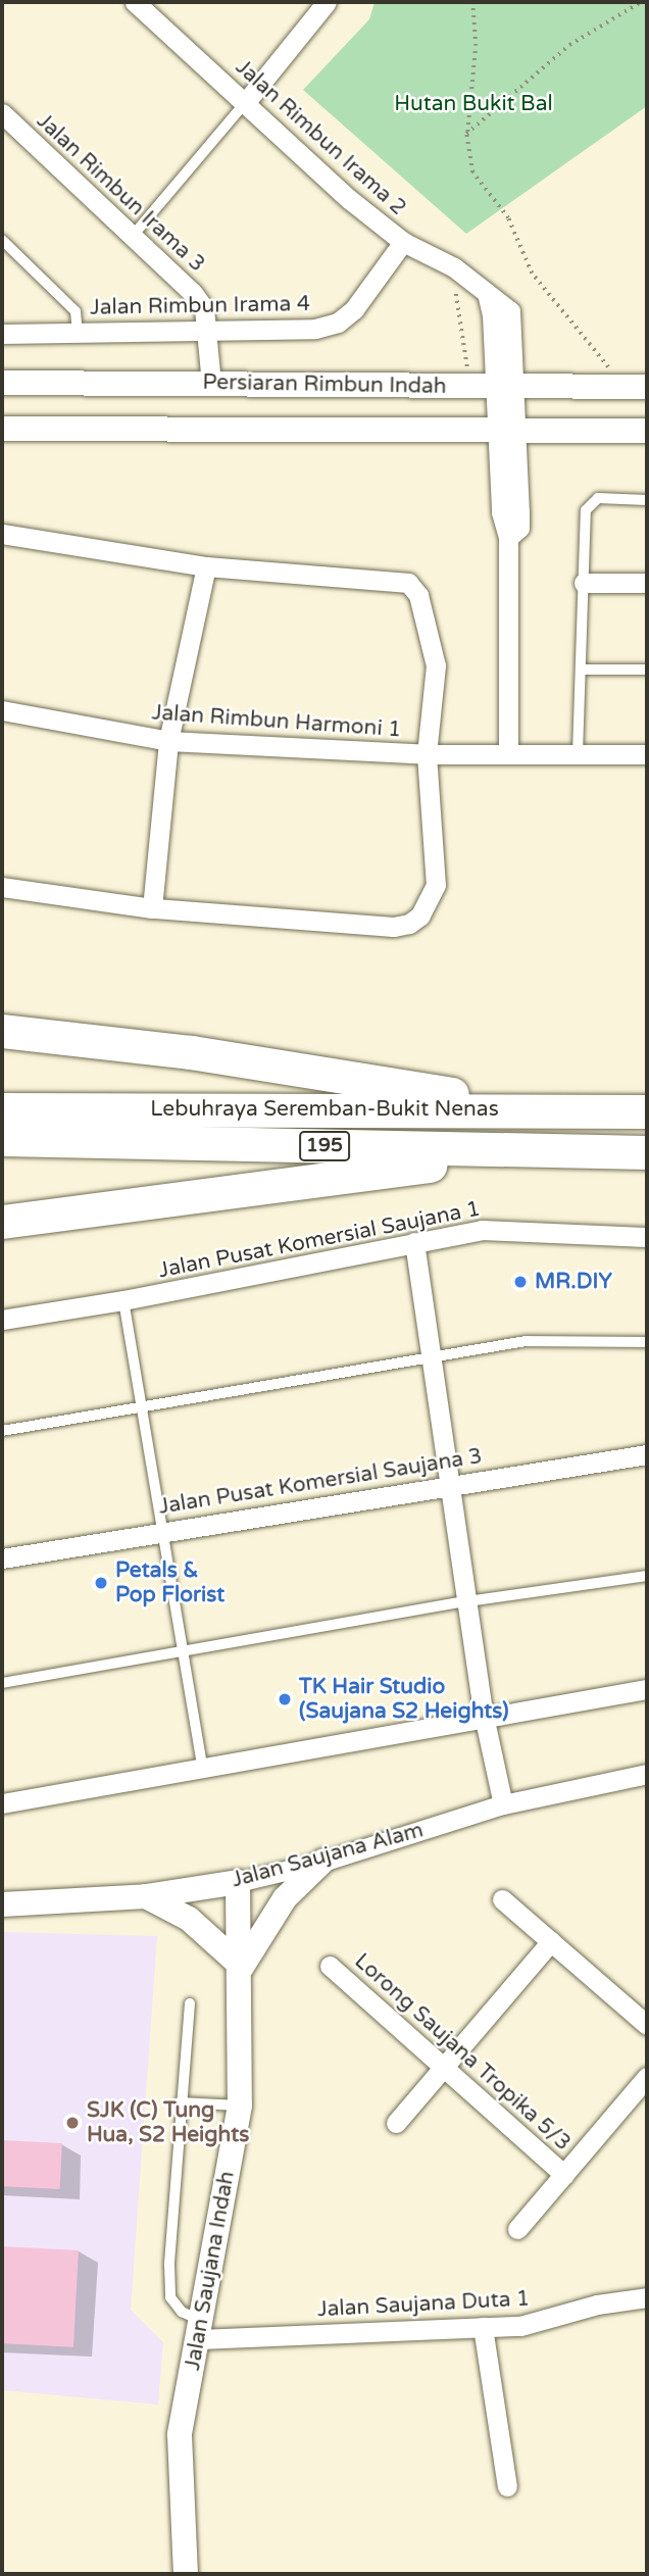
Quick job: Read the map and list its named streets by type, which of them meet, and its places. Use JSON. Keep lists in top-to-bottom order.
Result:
{
  "streets": {
    "highway": ["Lebuhraya Seremban-Bukit Nenas", "195"],
    "street": [
      "Jalan Rimbun Irama 2",
      "Jalan Rimbun Irama 3",
      "Jalan Rimbun Irama 4",
      "Persiaran Rimbun Indah",
      "Jalan Rimbun Harmoni 1",
      "Jalan Pusat Komersial Saujana 1",
      "Jalan Pusat Komersial Saujana 3",
      "Jalan Saujana Alam",
      "Lorong Saujana Tropika 5/3",
      "Jalan Saujana Indah",
      "Jalan Saujana Duta 1"
    ]
  },
  "crossings": [
    ["Jalan Rimbun Irama 2", "Jalan Rimbun Irama 4"],
    ["Jalan Rimbun Irama 2", "Persiaran Rimbun Indah"],
    ["Jalan Rimbun Irama 2", "Jalan Rimbun Harmoni 1"],
    ["Jalan Rimbun Irama 3", "Jalan Rimbun Irama 4"],
    ["Jalan Rimbun Irama 3", "Persiaran Rimbun Indah"],
    ["Jalan Saujana Alam", "Jalan Saujana Indah"],
    ["Jalan Saujana Indah", "Jalan Saujana Duta 1"]
  ],
  "parks": ["Hutan Bukit Bal"],
  "places": [
    "MR.DIY",
    "Petals & Pop Florist",
    "TK Hair Studio (Saujana S2 Heights)",
    "SJK (C) Tung Hua, S2 Heights"
  ]
}
